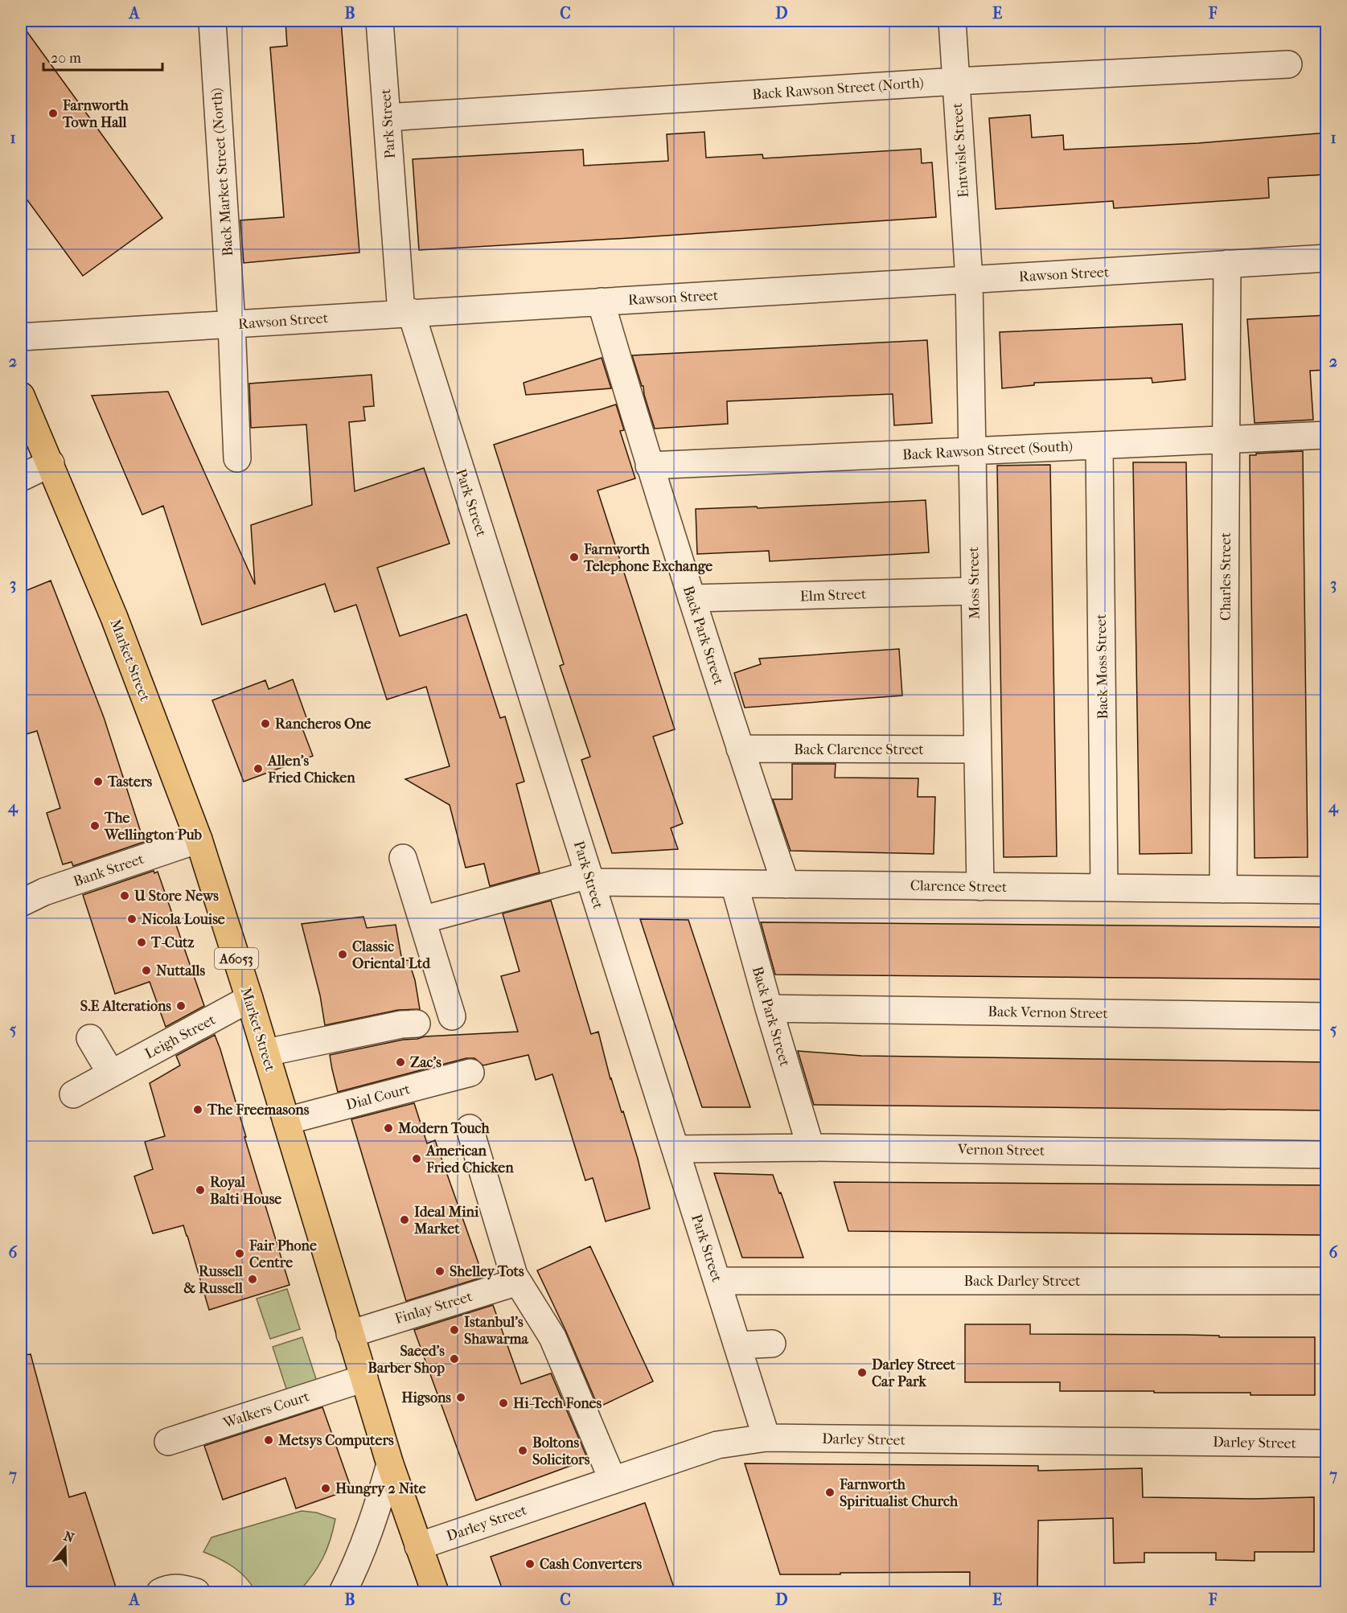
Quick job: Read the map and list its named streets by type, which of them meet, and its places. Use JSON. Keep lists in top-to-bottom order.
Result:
{
  "streets": {
    "main road": ["Market Street", "A6053"],
    "street": [
      "Back Rawson Street (North)",
      "Park Street",
      "Entwisle Street",
      "Back Market Street (North)",
      "Rawson Street",
      "Back Rawson Street (South)",
      "Charles Street",
      "Moss Street",
      "Elm Street",
      "Back Park Street",
      "Back Moss Street",
      "Back Clarence Street",
      "Bank Street",
      "Clarence Street",
      "Back Vernon Street",
      "Leigh Street",
      "Dial Court",
      "Vernon Street",
      "Back Darley Street",
      "Finlay Street",
      "Walkers Court",
      "Darley Street"
    ]
  },
  "crossings": [
    ["Back Rawson Street (North)", "Park Street"],
    ["Back Rawson Street (North)", "Entwisle Street"],
    ["Park Street", "Rawson Street"],
    ["Park Street", "Clarence Street"],
    ["Park Street", "Vernon Street"],
    ["Park Street", "Back Darley Street"],
    ["Park Street", "Darley Street"],
    ["Entwisle Street", "Rawson Street"],
    ["Entwisle Street", "Moss Street"],
    ["Back Market Street (North)", "Rawson Street"],
    ["Rawson Street", "Charles Street"],
    ["Rawson Street", "Moss Street"],
    ["Rawson Street", "Back Park Street"],
    ["Back Rawson Street (South)", "Charles Street"],
    ["Back Rawson Street (South)", "Moss Street"],
    ["Back Rawson Street (South)", "Back Park Street"],
    ["Back Rawson Street (South)", "Back Moss Street"],
    ["Charles Street", "Clarence Street"],
    ["Moss Street", "Elm Street"],
    ["Moss Street", "Back Clarence Street"],
    ["Moss Street", "Clarence Street"],
    ["Elm Street", "Back Park Street"],
    ["Back Park Street", "Back Clarence Street"],
    ["Back Park Street", "Clarence Street"],
    ["Back Park Street", "Back Vernon Street"],
    ["Back Park Street", "Vernon Street"],
    ["Market Street", "Bank Street"],
    ["Market Street", "Leigh Street"],
    ["Market Street", "Dial Court"],
    ["Market Street", "Finlay Street"],
    ["Market Street", "Walkers Court"],
    ["Market Street", "Darley Street"],
    ["Back Moss Street", "Clarence Street"]
  ],
  "places": [
    "Farnworth Town Hall",
    "Farnworth Telephone Exchange",
    "Rancheros One",
    "Allen's Fried Chicken",
    "Tasters",
    "The Wellington Pub",
    "U Store News",
    "Nicola Louise",
    "T-Cutz",
    "Classic Oriental Ltd",
    "Nuttalls",
    "S.E Alterations",
    "Zac's",
    "The Freemasons",
    "Modern Touch",
    "American Fried Chicken",
    "Royal Balti House",
    "Ideal Mini Market",
    "Fair Phone Centre",
    "Shelley Tots",
    "Russell & Russell",
    "Istanbul's Shawarma",
    "Saeed's Barber Shop",
    "Darley Street Car Park",
    "Higsons",
    "Hi-Tech Fones",
    "Metsys Computers",
    "Boltons Solicitors",
    "Hungry 2 Nite",
    "Farnworth Spiritualist Church",
    "Cash Converters"
  ],
  "scale_bar": "20 m",
  "north": "top",
  "grid": {
    "columns": [
      "A",
      "B",
      "C",
      "D",
      "E",
      "F"
    ],
    "rows": [
      "1",
      "2",
      "3",
      "4",
      "5",
      "6",
      "7"
    ]
  }
}
